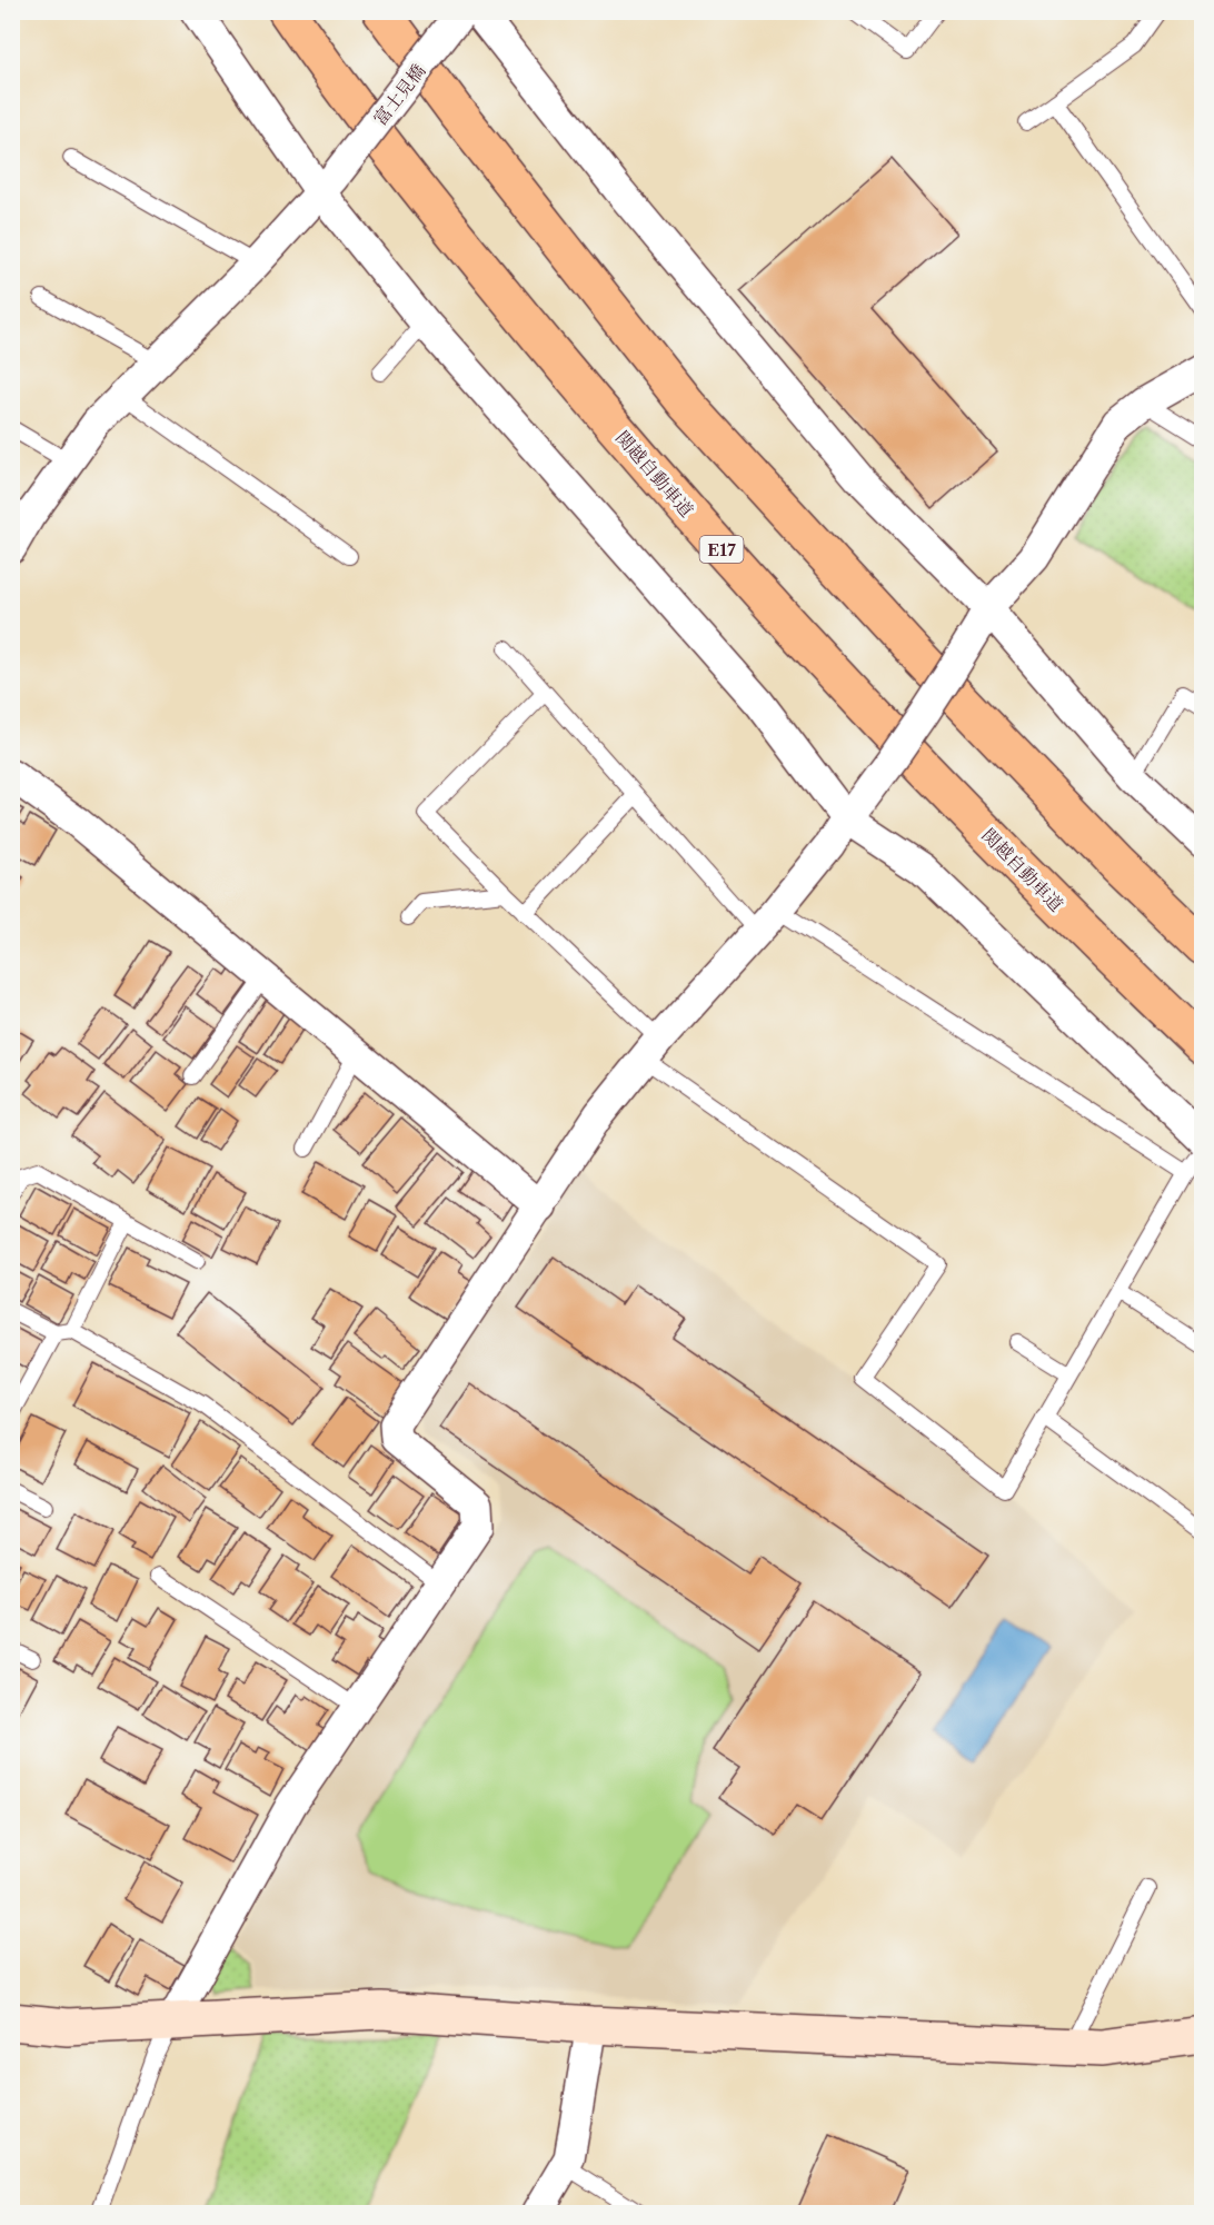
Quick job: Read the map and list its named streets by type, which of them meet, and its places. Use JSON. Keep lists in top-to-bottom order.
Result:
{
  "streets": {
    "highway": ["関越自動車道", "E17"],
    "street": ["富士見橋"]
  }
}
